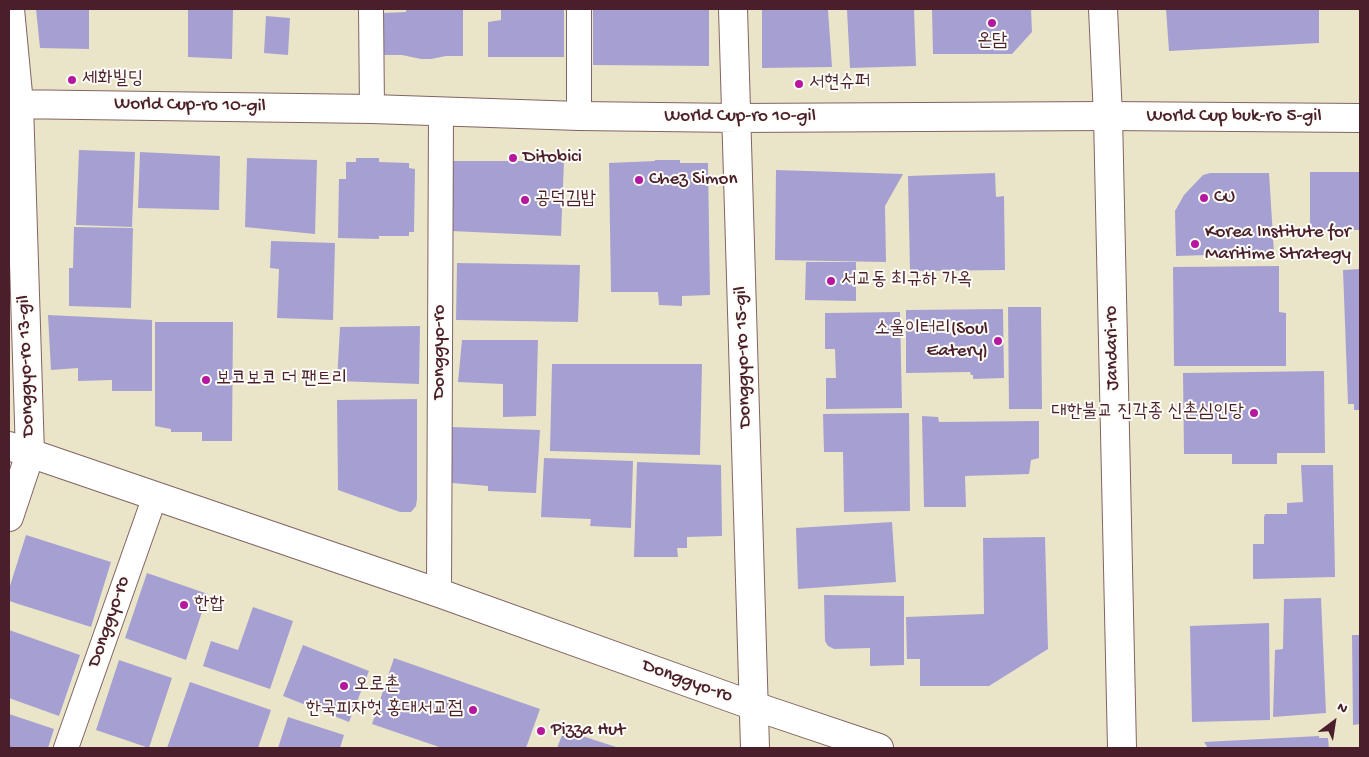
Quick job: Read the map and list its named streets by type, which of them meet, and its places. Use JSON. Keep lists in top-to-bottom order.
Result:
{
  "streets": {
    "street": [
      "World Cup-ro 10-gil",
      "World Cup buk-ro 5-gil",
      "Jandari-ro",
      "Donggyo-ro",
      "Donggyo-ro 15-gil",
      "Donggyo-ro 13-gil"
    ]
  },
  "crossings": [
    ["World Cup-ro 10-gil", "World Cup buk-ro 5-gil"],
    ["World Cup-ro 10-gil", "Jandari-ro"],
    ["World Cup-ro 10-gil", "Donggyo-ro"],
    ["World Cup-ro 10-gil", "Donggyo-ro 15-gil"],
    ["World Cup-ro 10-gil", "Donggyo-ro 13-gil"],
    ["World Cup buk-ro 5-gil", "Jandari-ro"],
    ["Donggyo-ro", "Donggyo-ro 15-gil"],
    ["Donggyo-ro", "Donggyo-ro 13-gil"]
  ],
  "places": [
    "온담",
    "세화빌딩",
    "서현슈퍼",
    "Ditobici",
    "Chez Simon",
    "CU",
    "공덕김밥",
    "Korea Institute for Maritime Strategy",
    "서교동 최규하 가옥",
    "소울이터리(Soul Eatery)",
    "보코보코 더 팬트리",
    "대한불교 진각종 신촌심인당",
    "한합",
    "오로촌",
    "한국피자헛 홍대서교점",
    "Pizza Hut"
  ],
  "north": "top right"
}
